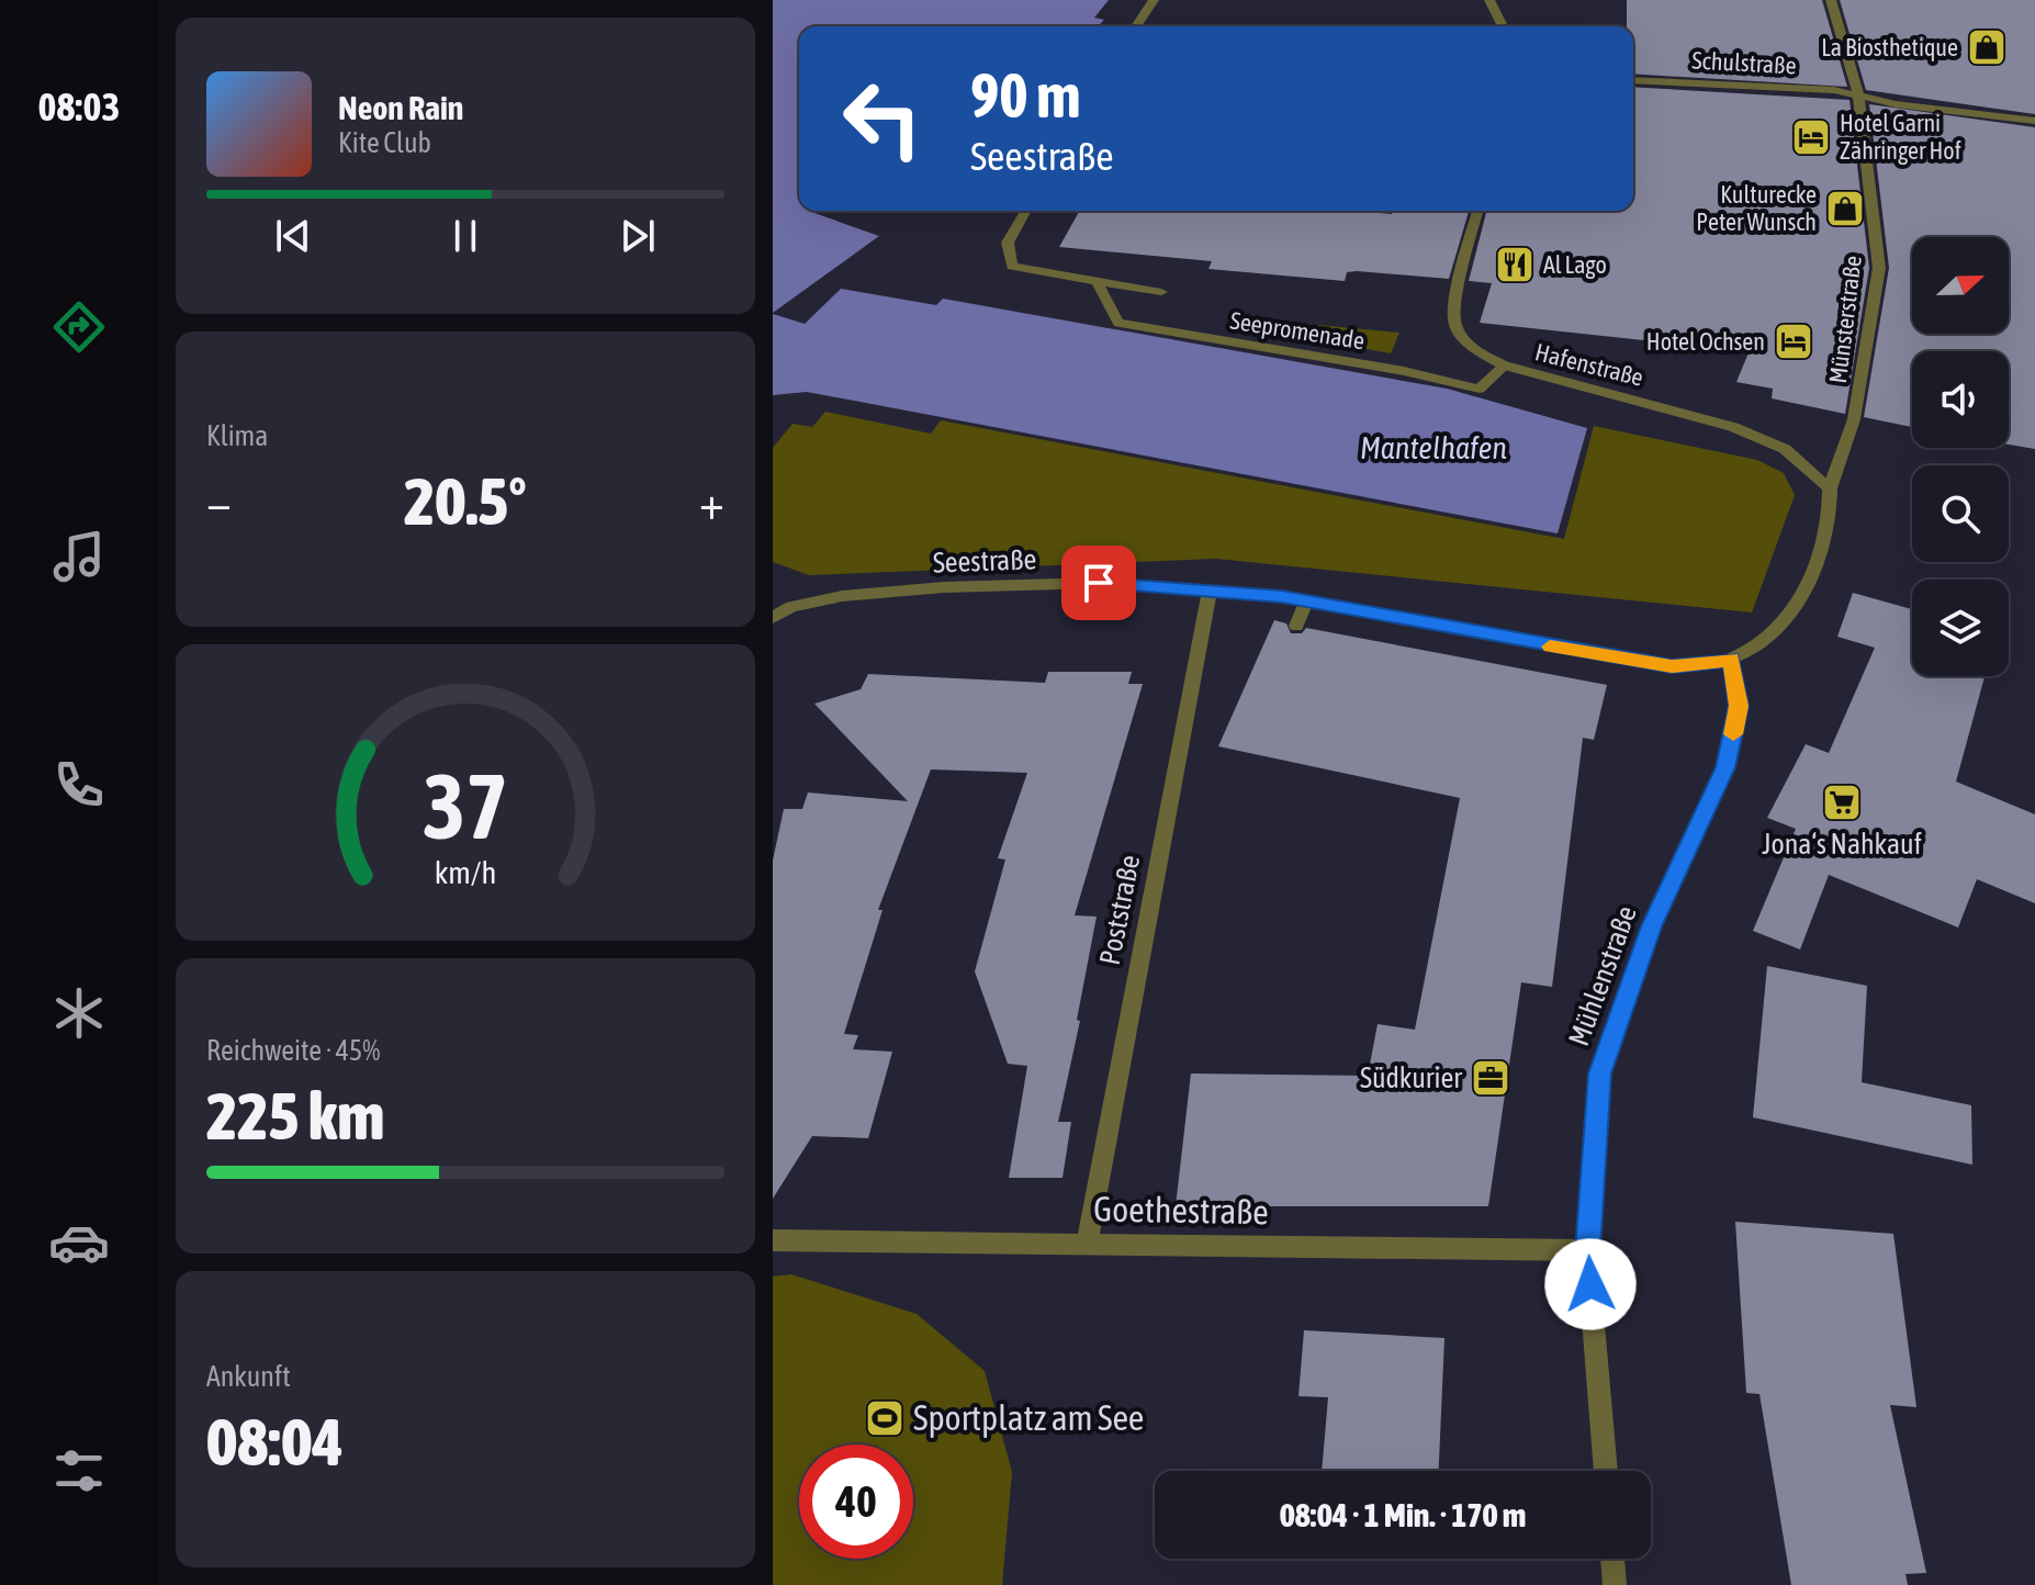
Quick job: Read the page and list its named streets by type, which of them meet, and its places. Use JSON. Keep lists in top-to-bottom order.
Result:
{
  "streets": {
    "street": [
      "Schulstraße",
      "Münsterstraße",
      "Seepromenade",
      "Hafenstraße",
      "Seestraße",
      "Poststraße",
      "Mühlenstraße",
      "Goethestraße"
    ]
  },
  "crossings": [
    ["Schulstraße", "Münsterstraße"],
    ["Münsterstraße", "Hafenstraße"],
    ["Seepromenade", "Hafenstraße"],
    ["Seestraße", "Poststraße"],
    ["Seestraße", "Mühlenstraße"],
    ["Poststraße", "Goethestraße"],
    ["Mühlenstraße", "Goethestraße"]
  ],
  "water": ["Mantelhafen"],
  "places": {
    "shop": ["La Biosthetique", "Kulturecke Peter Wunsch"],
    "hotel": ["Hotel Garni Zähringer Hof", "Hotel Ochsen"],
    "restaurant": ["Al Lago"],
    "supermarket": ["Jona‘s Nahkauf"],
    "office": ["Südkurier"],
    "sports": ["Sportplatz am See"]
  },
  "north": "right",
  "page": {
    "tabs": "08:03",
    "turn": ["90 m", "Seestraße"],
    "song": ["Neon Rain", "Kite Club"],
    "tile": [
      "Klima",
      ["Reichweite · 45%", "225 km"],
      ["Ankunft", "08:04"]
    ],
    "heat": ["−", "20.5°", "+"],
    "limit": "40",
    "trip": "08:04 · 1 Min. · 170 m",
    "gauge": ["37", "km/h"]
  }
}
